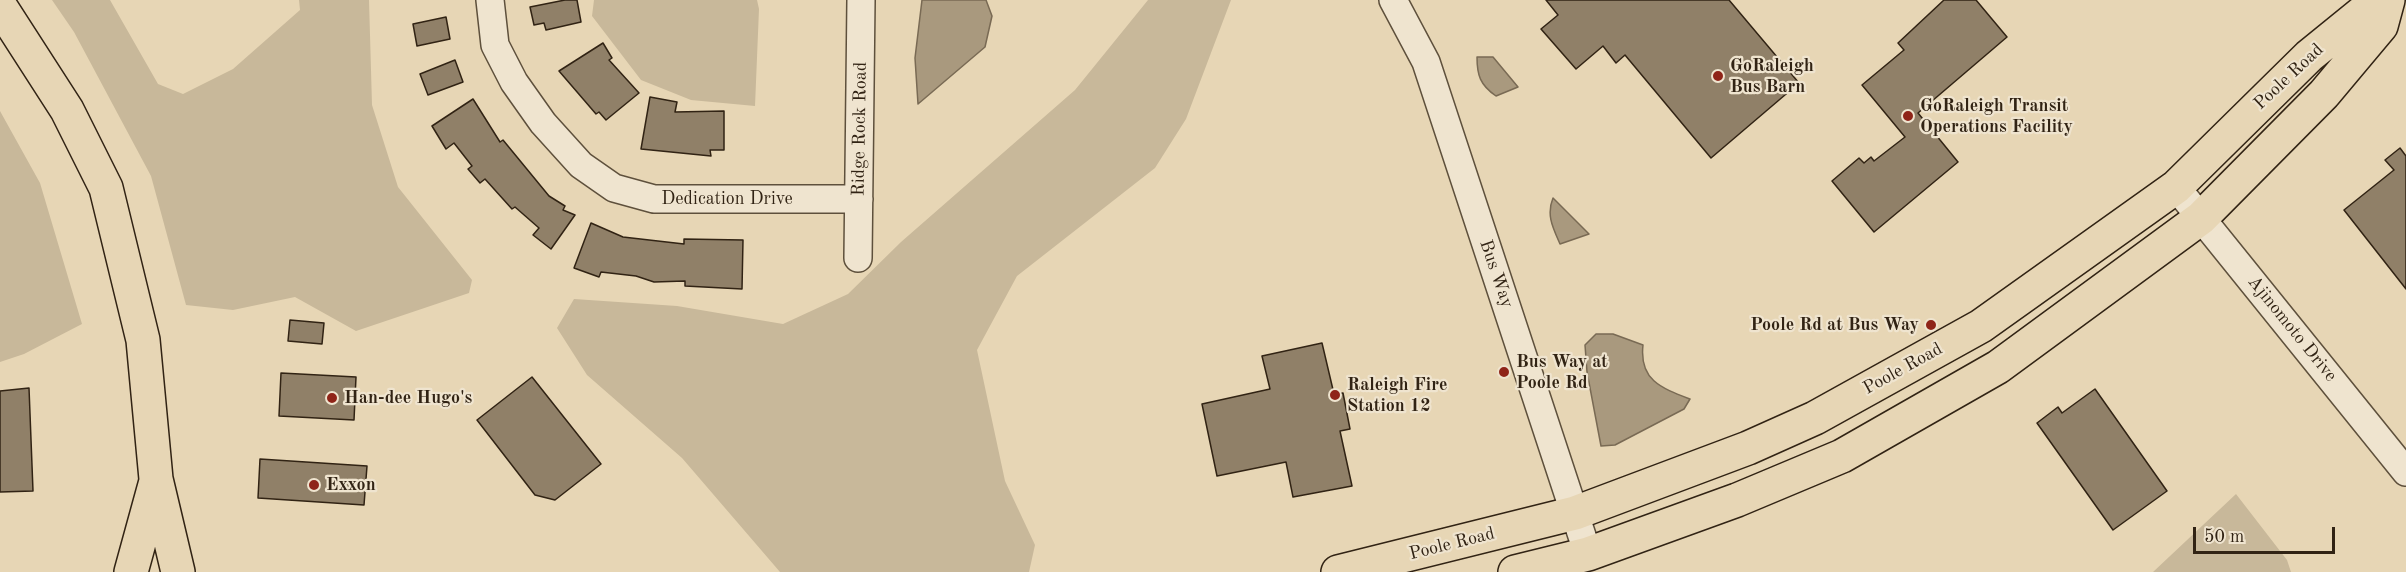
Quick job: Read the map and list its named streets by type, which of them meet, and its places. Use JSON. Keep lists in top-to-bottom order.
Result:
{
  "streets": {
    "main road": ["Poole Road"],
    "street": [
      "Ridge Rock Road",
      "Dedication Drive",
      "Bus Way",
      "Ajinomoto Drive"
    ]
  },
  "crossings": [
    ["Poole Road", "Bus Way"],
    ["Poole Road", "Ajinomoto Drive"],
    ["Ridge Rock Road", "Dedication Drive"]
  ],
  "places": [
    "GoRaleigh Bus Barn",
    "GoRaleigh Transit Operations Facility",
    "Poole Rd at Bus Way",
    "Bus Way at Poole Rd",
    "Raleigh Fire Station 12",
    "Han-dee Hugo's",
    "Exxon"
  ],
  "scale_bar": "50 m"
}
